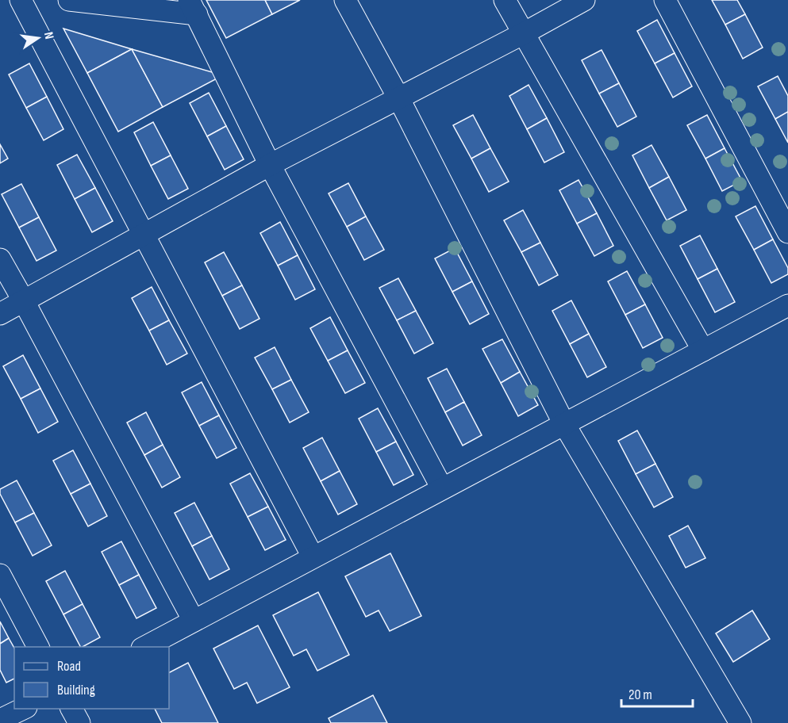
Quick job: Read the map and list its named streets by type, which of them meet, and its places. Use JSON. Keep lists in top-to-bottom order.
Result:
{
  "legend": ["Road", "Building"],
  "scale_bar": "20 m",
  "north": "right"
}
